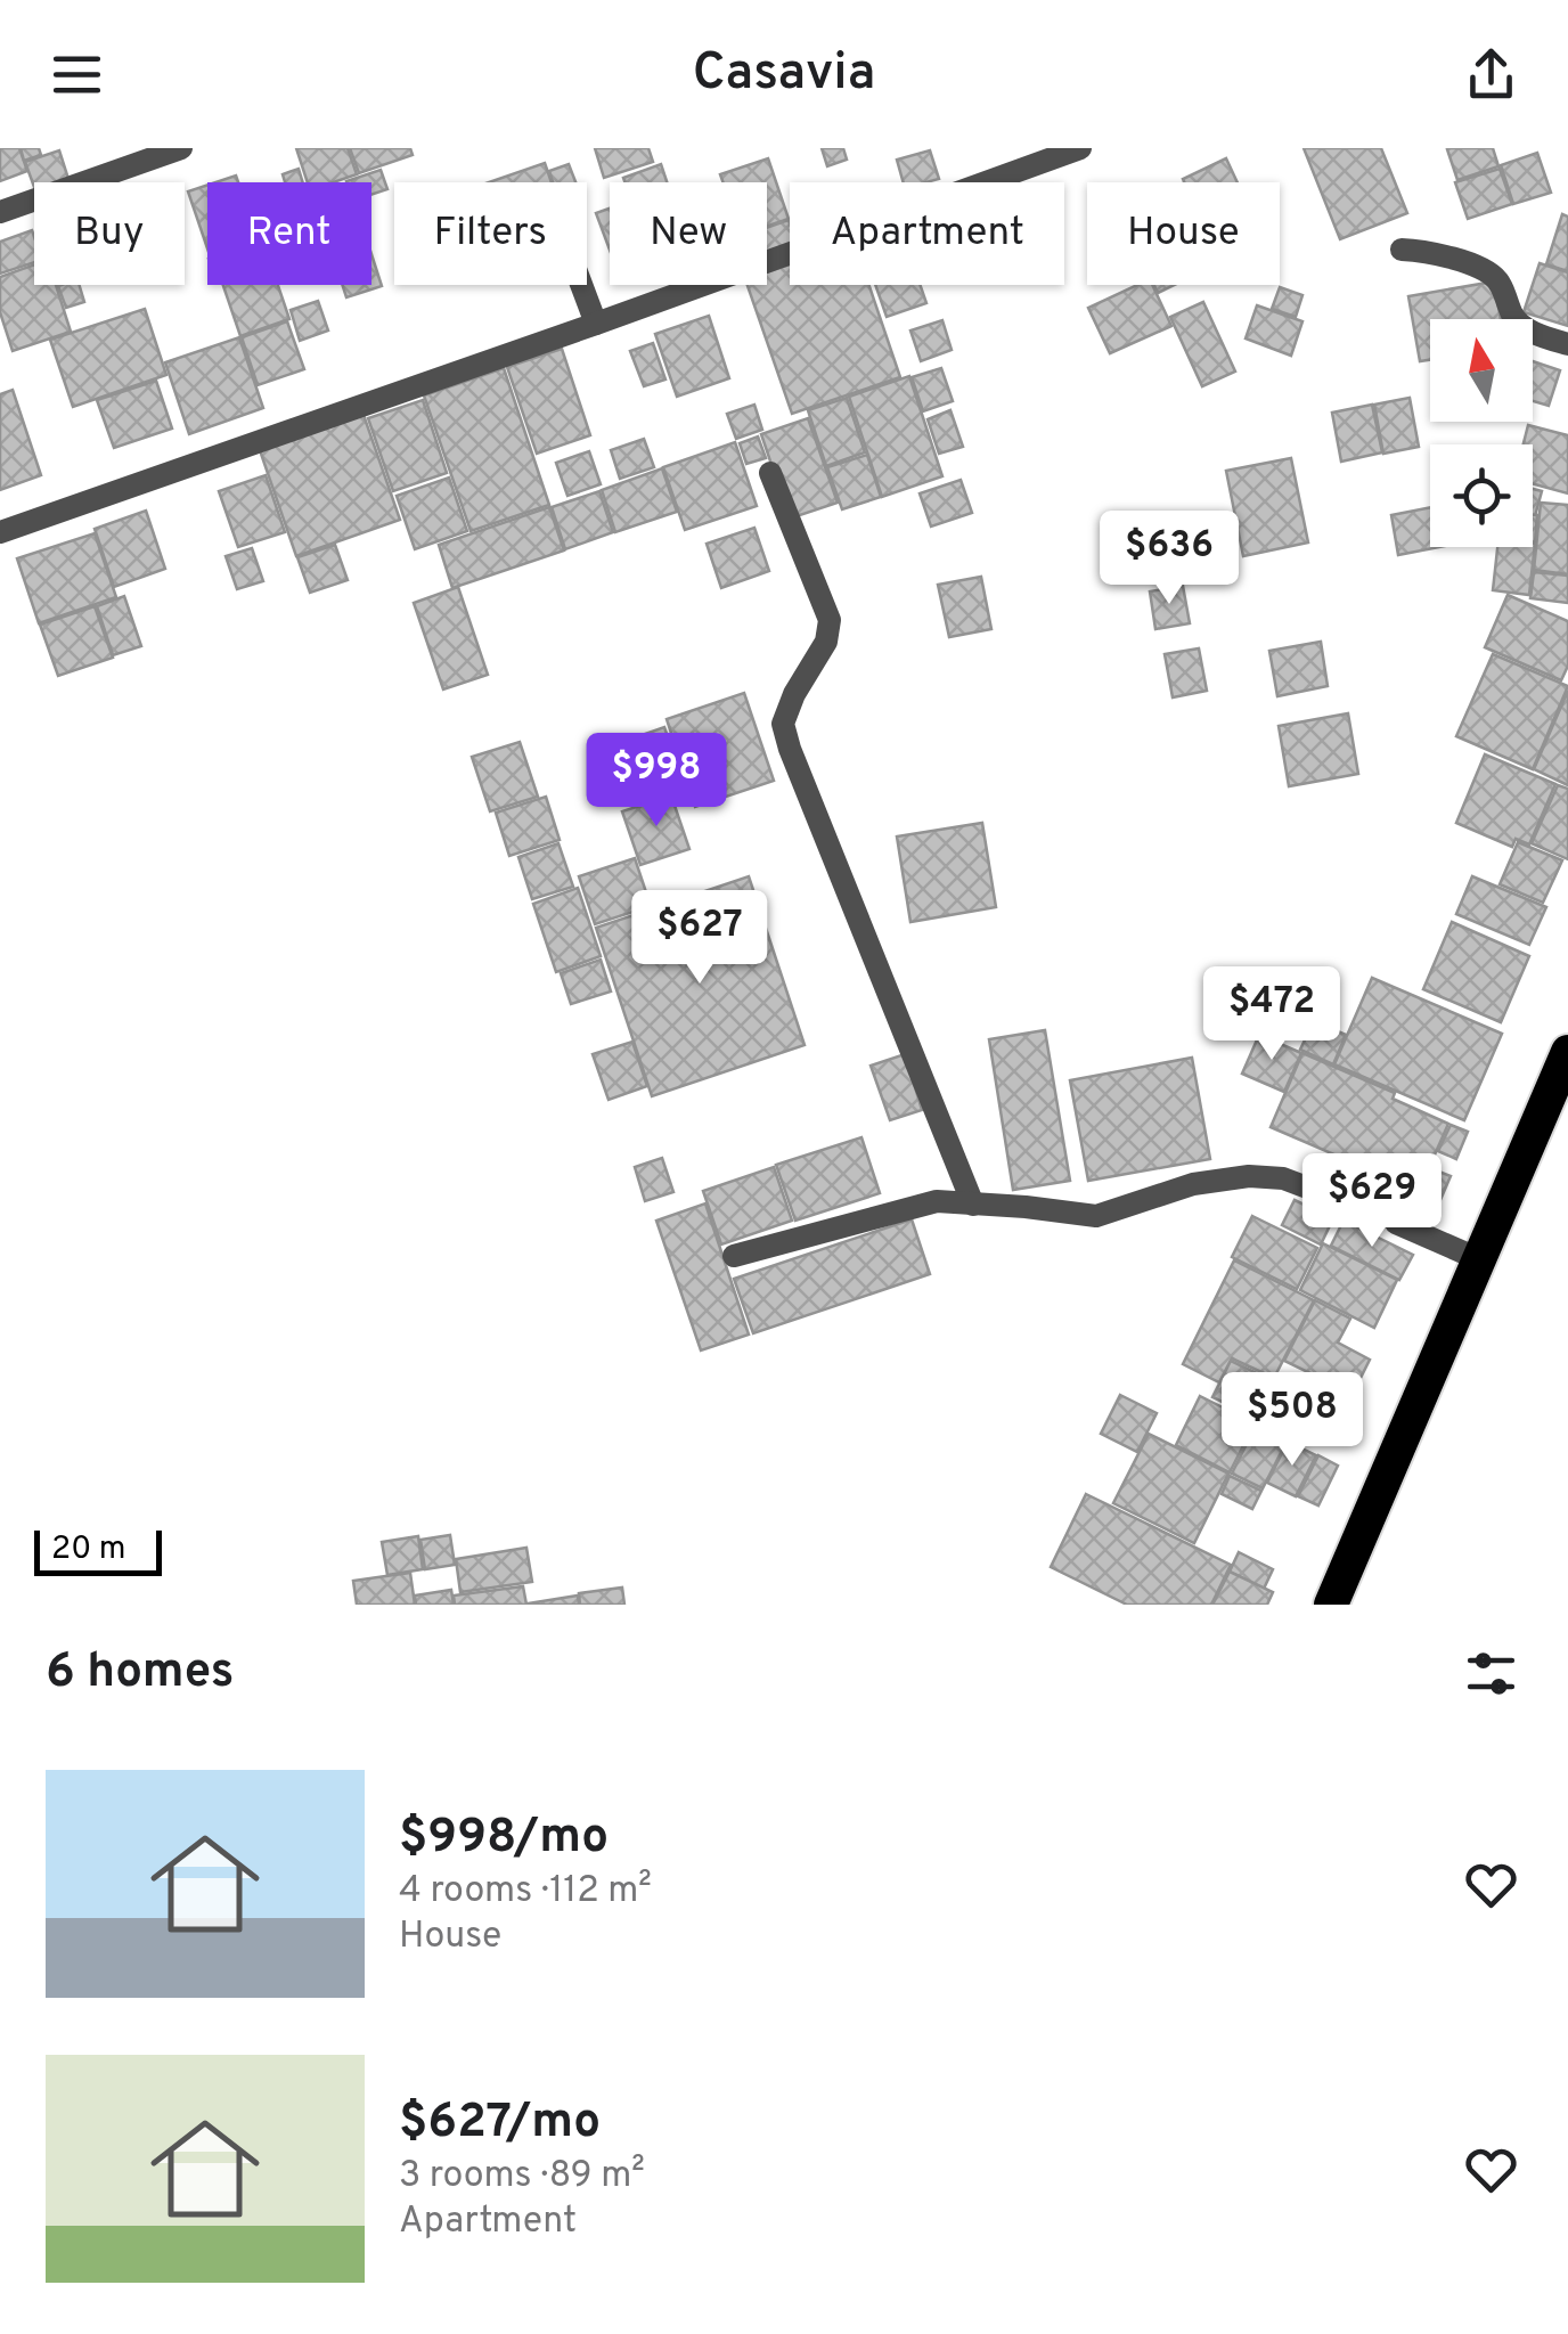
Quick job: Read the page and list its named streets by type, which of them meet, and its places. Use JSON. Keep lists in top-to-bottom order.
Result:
{
  "scale_bar": "20 m",
  "north": "top",
  "page": {
    "header": "Casavia",
    "chip": [
      "Buy",
      "Rent",
      "Filters",
      "New",
      "Apartment",
      "House"
    ],
    "price": [
      "$636",
      "$998",
      "$627",
      "$472",
      "$629",
      "$508"
    ],
    "scale": "20 m",
    "heading": "6 homes",
    "list": [
      {
        "name": "$998/mo",
        "note": "4 rooms · 112 m² · House"
      },
      {
        "name": "$627/mo",
        "note": "3 rooms · 89 m² · Apartment"
      }
    ]
  }
}
